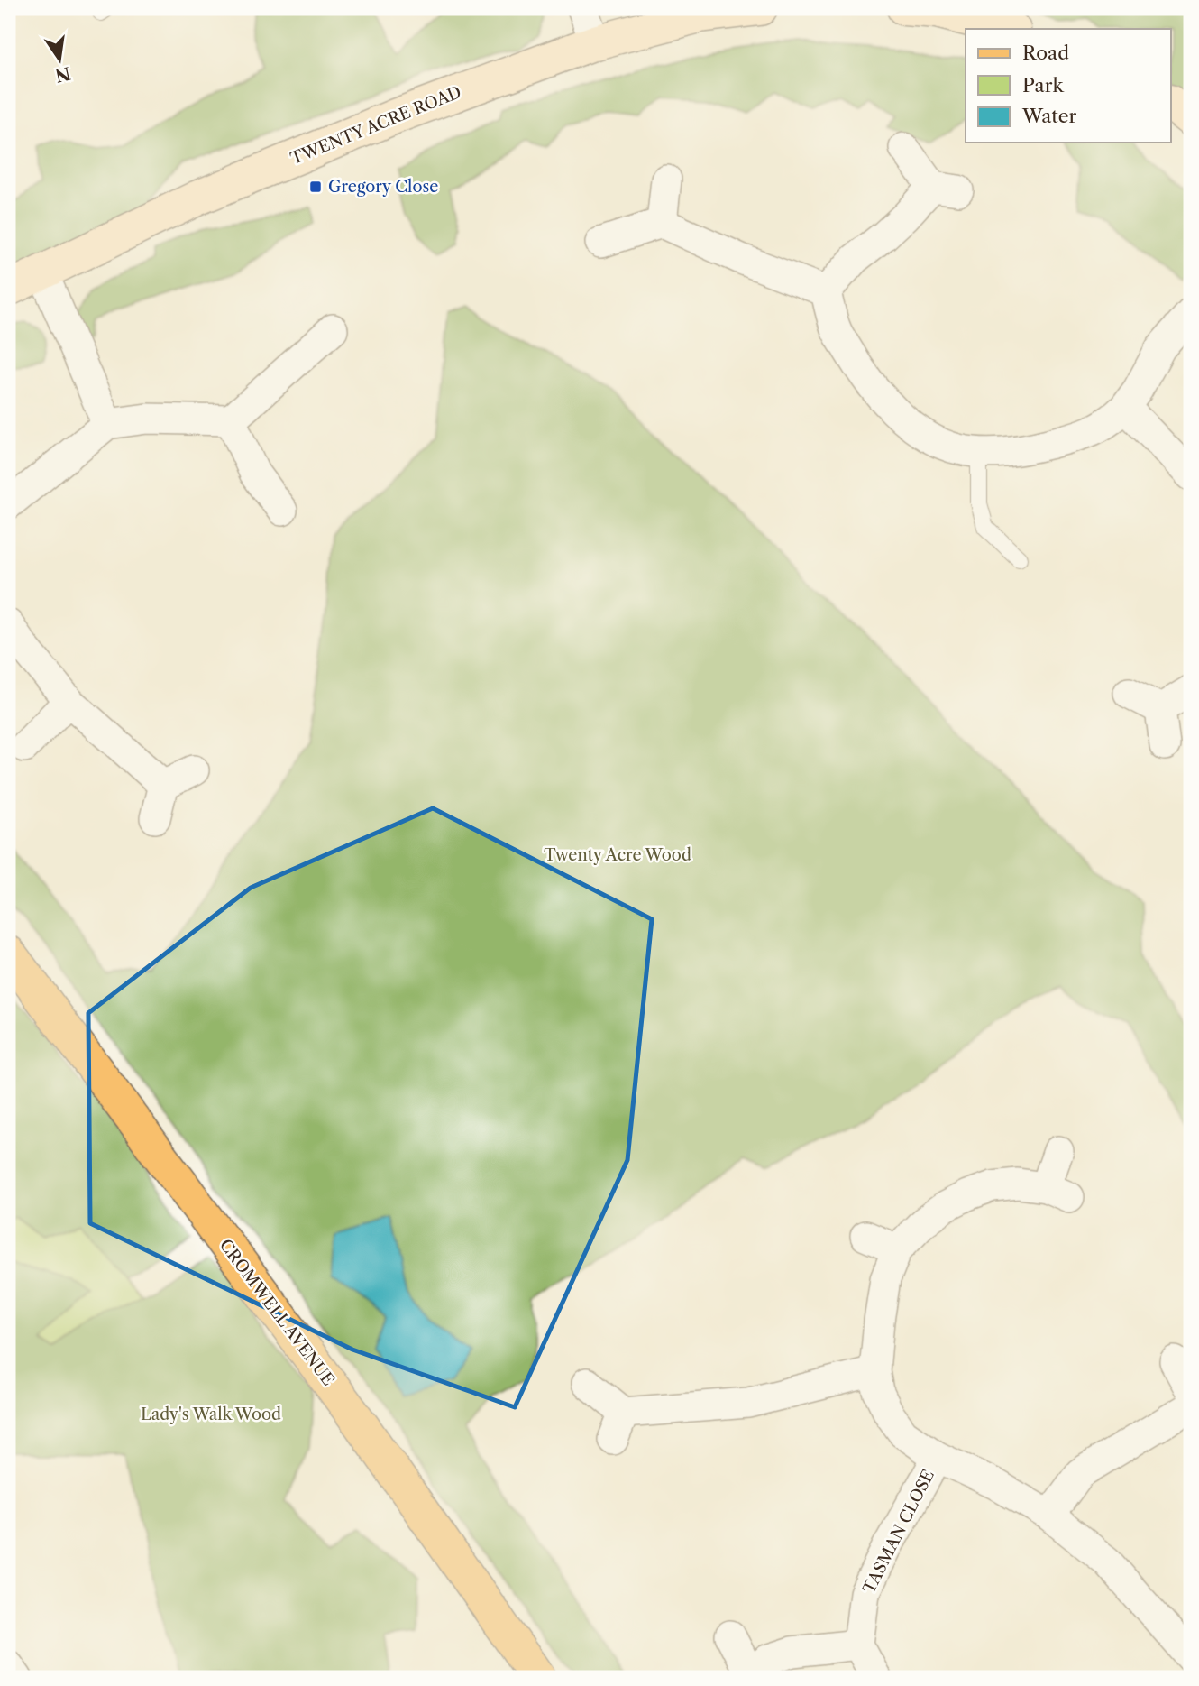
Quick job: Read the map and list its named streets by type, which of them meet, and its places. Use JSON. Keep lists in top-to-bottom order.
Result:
{
  "streets": {
    "main road": ["CROMWELL AVENUE"],
    "street": ["TWENTY ACRE ROAD", "TASMAN CLOSE"]
  },
  "parks": ["Twenty Acre Wood", "Lady's Walk Wood"],
  "places": {
    "transit": ["Gregory Close"]
  },
  "legend": ["Road", "Park", "Water"],
  "north": "bottom"
}
